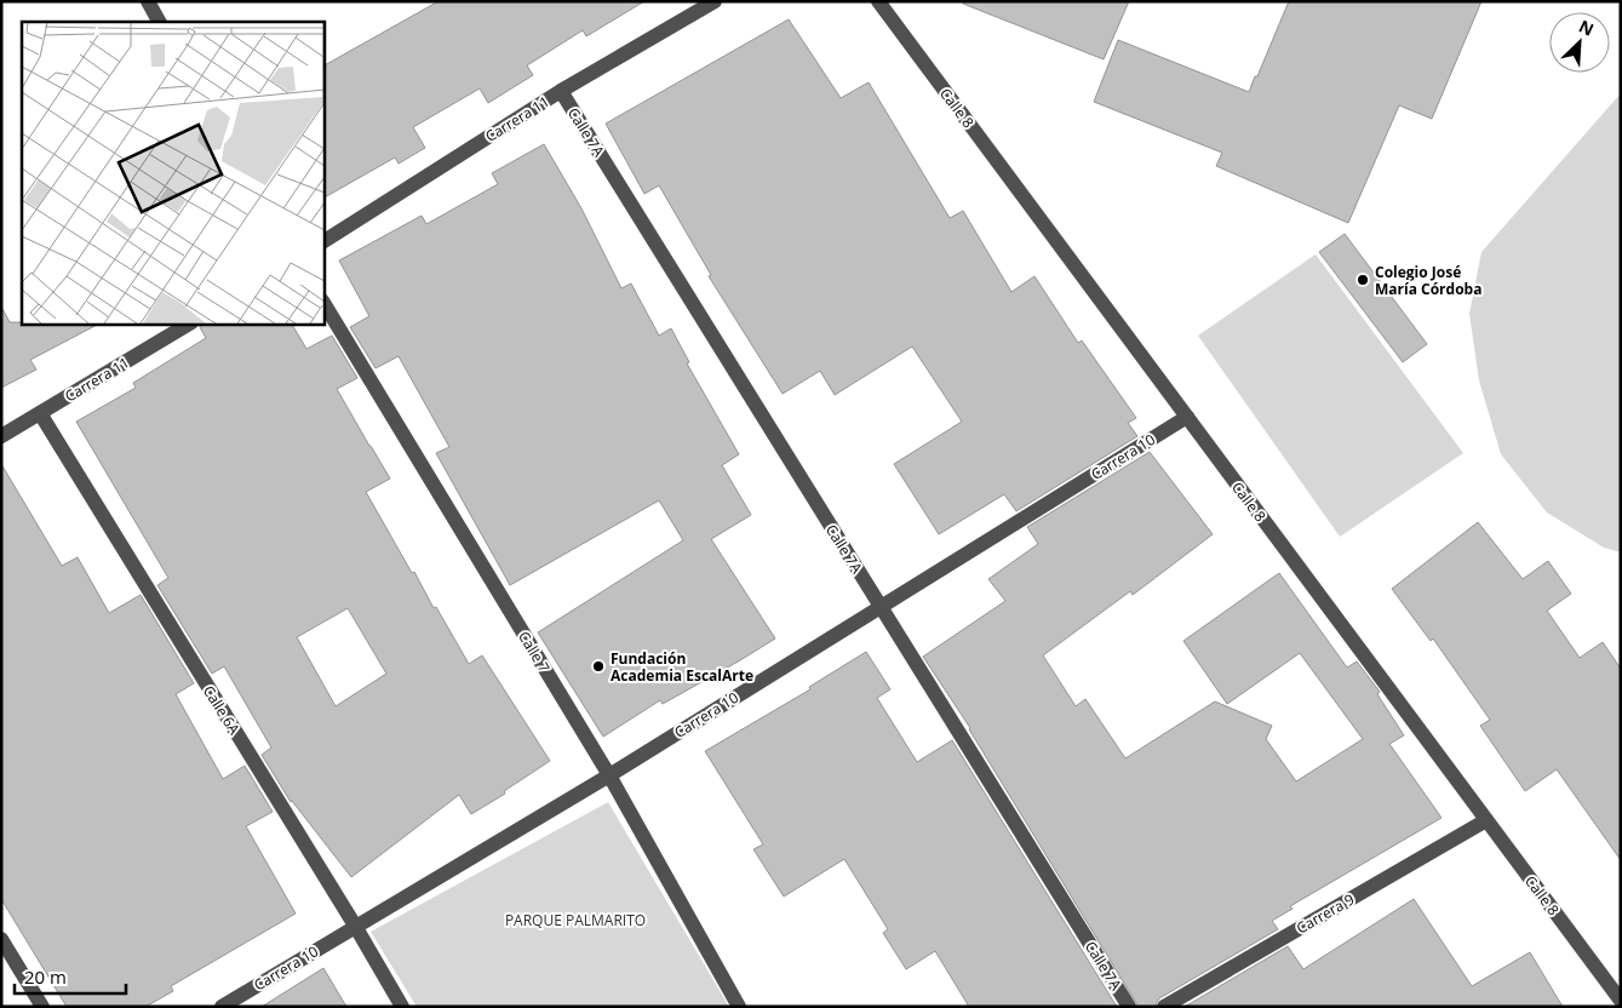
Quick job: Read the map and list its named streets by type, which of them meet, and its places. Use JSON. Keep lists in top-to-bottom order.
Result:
{
  "streets": {
    "street": [
      "Calle 8",
      "Carrera 11",
      "Calle 7A",
      "Carrera 10",
      "Calle 7",
      "Calle 6A",
      "Carrera 9"
    ]
  },
  "crossings": [
    ["Calle 8", "Carrera 10"],
    ["Calle 8", "Carrera 9"],
    ["Carrera 11", "Calle 7A"],
    ["Carrera 11", "Calle 6A"],
    ["Calle 7A", "Carrera 10"],
    ["Carrera 10", "Calle 7"],
    ["Carrera 10", "Calle 6A"]
  ],
  "parks": ["PARQUE PALMARITO"],
  "places": ["Colegio José María Córdoba", "Fundación Academia EscalArte"],
  "scale_bar": "20 m",
  "north": "top right"
}
